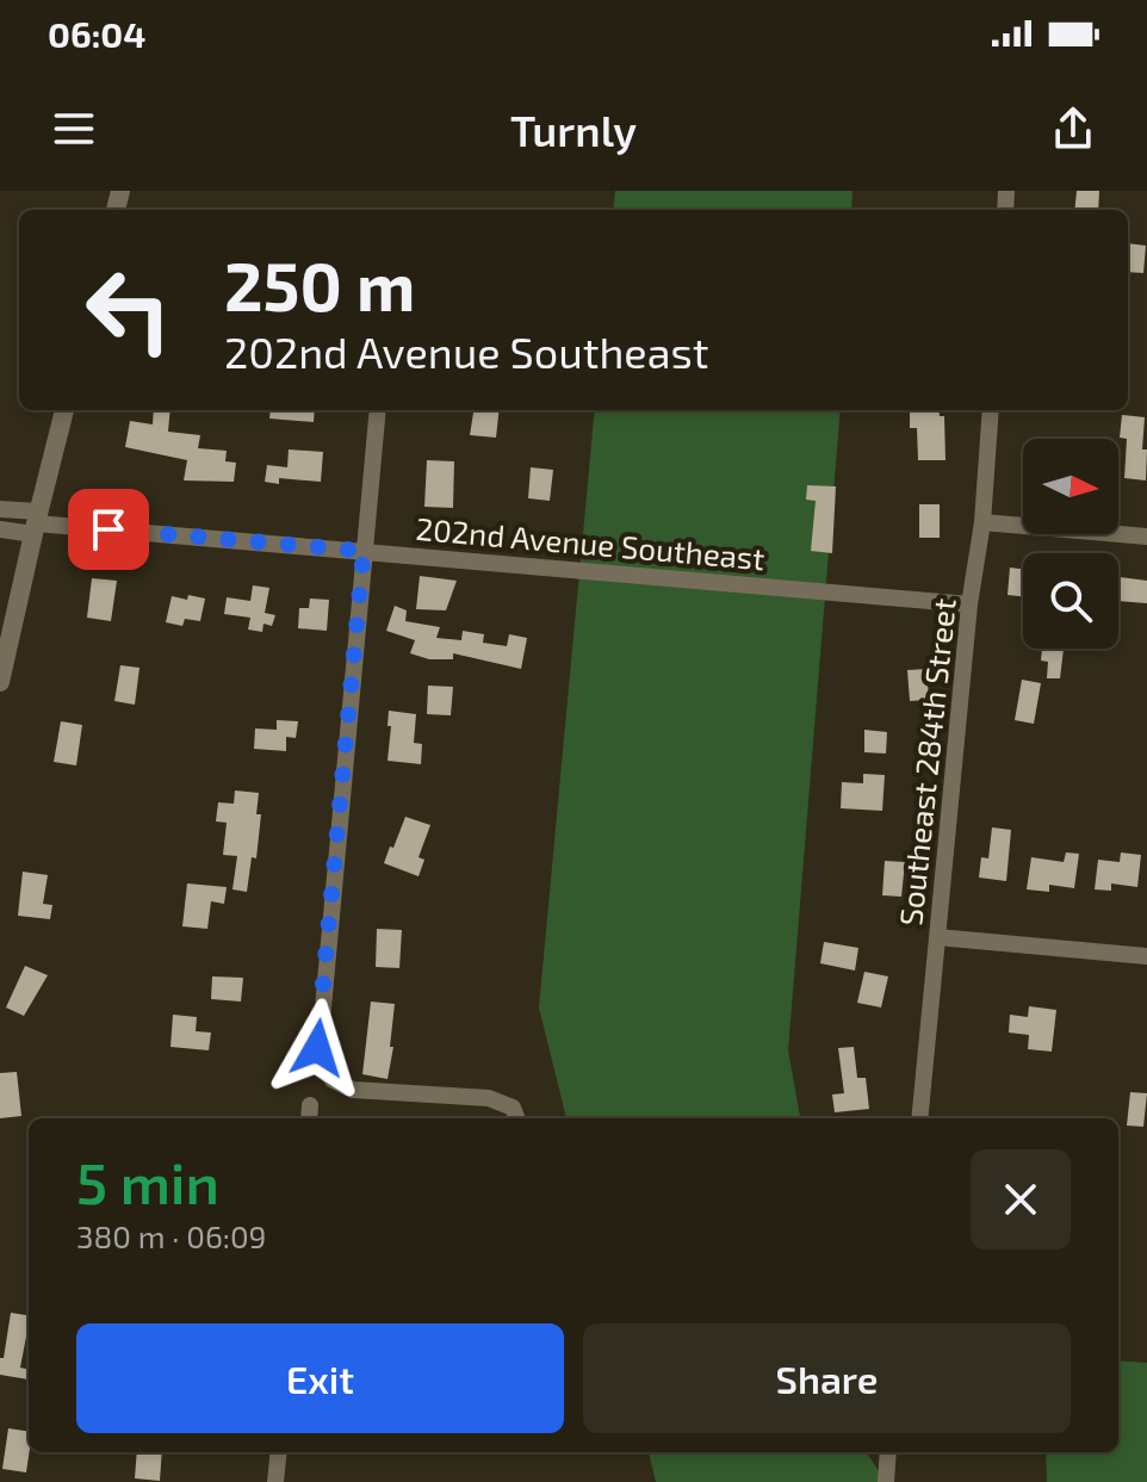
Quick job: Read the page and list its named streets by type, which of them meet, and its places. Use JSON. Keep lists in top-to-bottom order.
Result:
{
  "streets": {
    "street": ["202nd Avenue Southeast", "Southeast 284th Street"]
  },
  "crossings": [
    ["202nd Avenue Southeast", "Southeast 284th Street"]
  ],
  "north": "right",
  "page": {
    "status": "06:04",
    "header": "Turnly",
    "turn": ["250 m", "202nd Avenue Southeast"],
    "heading": ["5 min", "380 m · 06:09"],
    "buttons": ["Exit", "Share"]
  }
}
